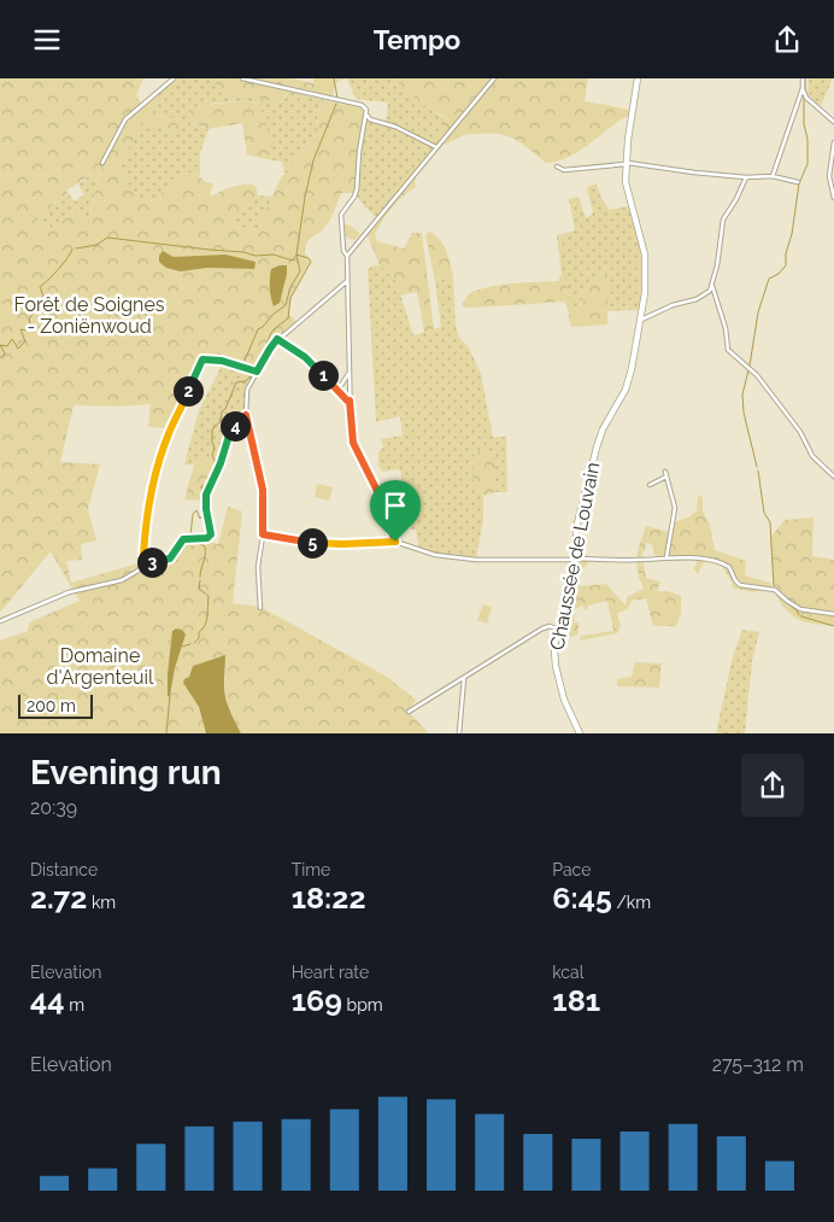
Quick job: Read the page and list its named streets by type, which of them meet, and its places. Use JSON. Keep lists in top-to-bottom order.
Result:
{
  "streets": {
    "main road": ["Chaussée de Louvain"]
  },
  "parks": ["Forêt de Soignes - Zoniënwoud", "Domaine d'Argenteuil"],
  "scale_bar": "200 m",
  "page": {
    "header": "Tempo",
    "pins": [
      "1",
      "2",
      "4",
      "5",
      "3"
    ],
    "scale": "200 m",
    "heading": ["Evening run", "20:39"],
    "stats": [
      ["Distance", "2.72 km"],
      ["Time", "18:22"],
      ["Pace", "6:45 /km"],
      ["Elevation", "44 m"],
      ["Heart rate", "169 bpm"],
      ["kcal", "181"]
    ],
    "chart": ["Elevation", "275–312 m"]
  }
}
